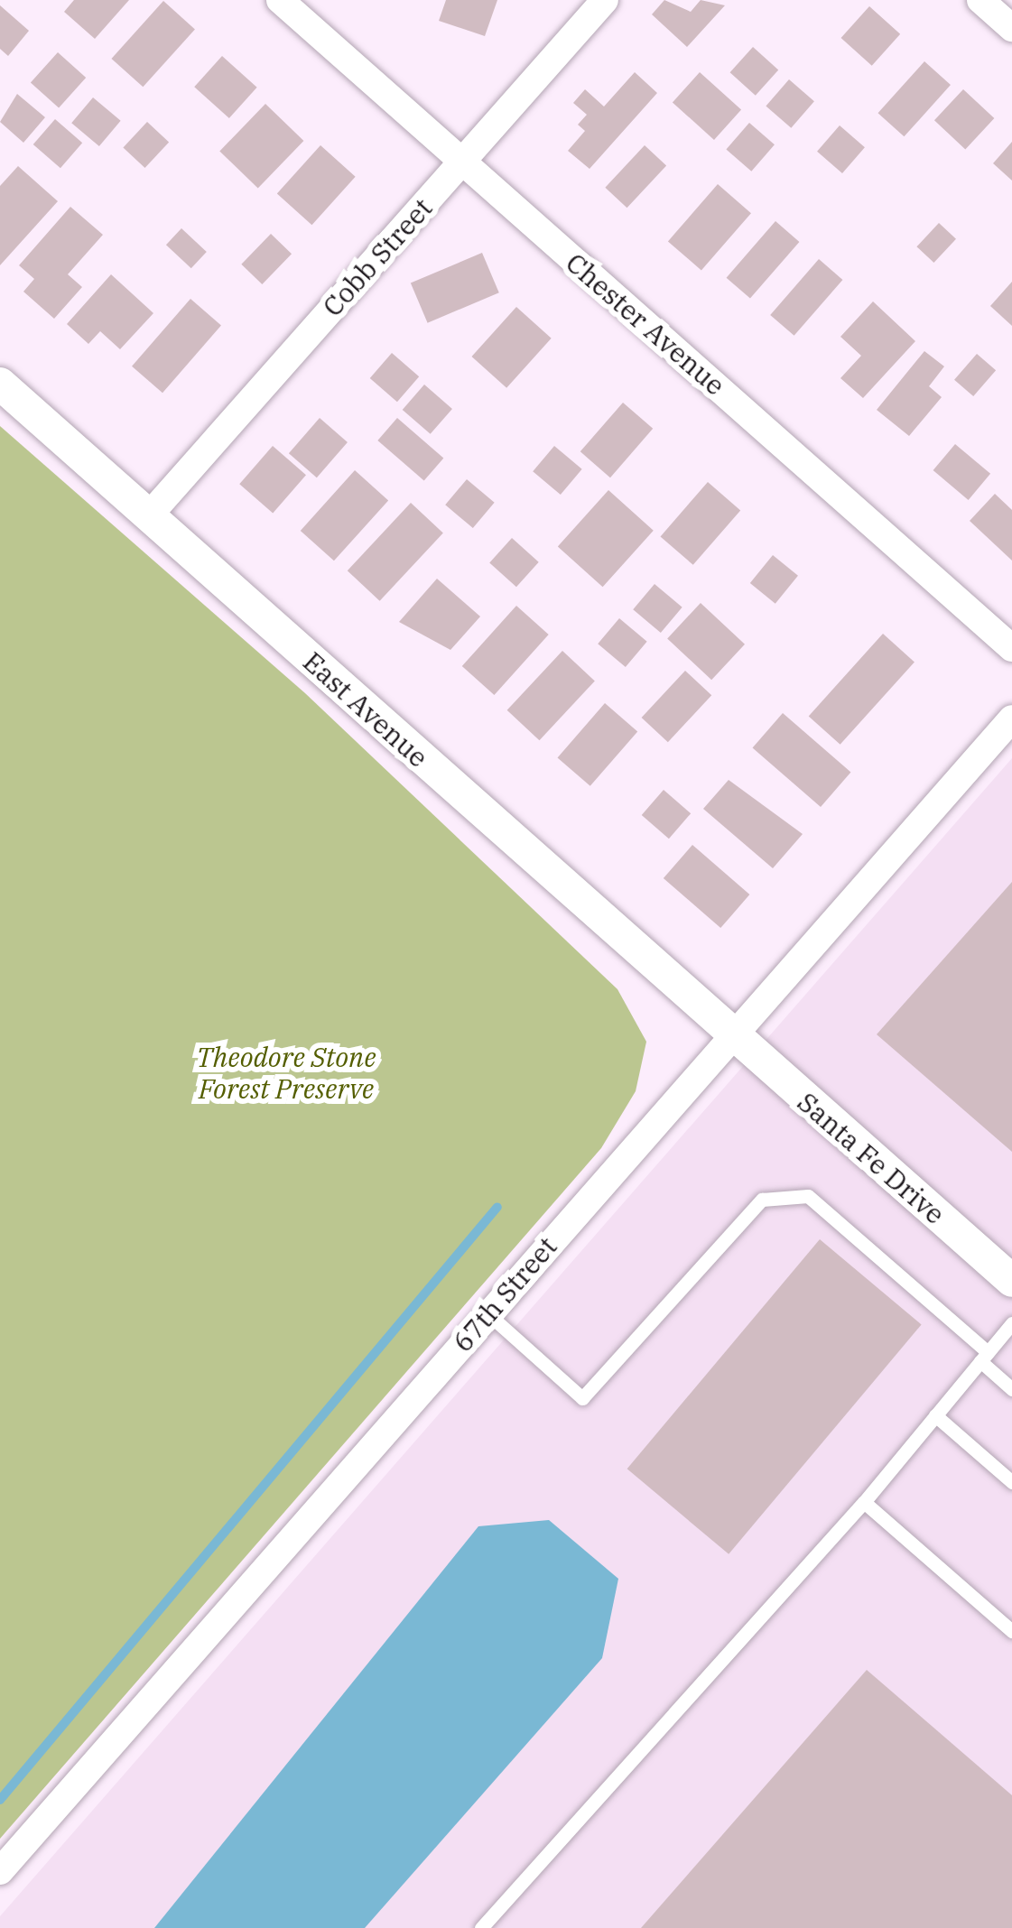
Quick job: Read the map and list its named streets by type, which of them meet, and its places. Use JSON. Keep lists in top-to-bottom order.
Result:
{
  "streets": {
    "street": [
      "Cobb Street",
      "Chester Avenue",
      "East Avenue",
      "Santa Fe Drive",
      "67th Street"
    ]
  },
  "crossings": [
    ["Cobb Street", "Chester Avenue"],
    ["Cobb Street", "East Avenue"],
    ["East Avenue", "Santa Fe Drive"],
    ["East Avenue", "67th Street"],
    ["Santa Fe Drive", "67th Street"]
  ],
  "parks": ["Theodore Stone Forest Preserve"]
}
